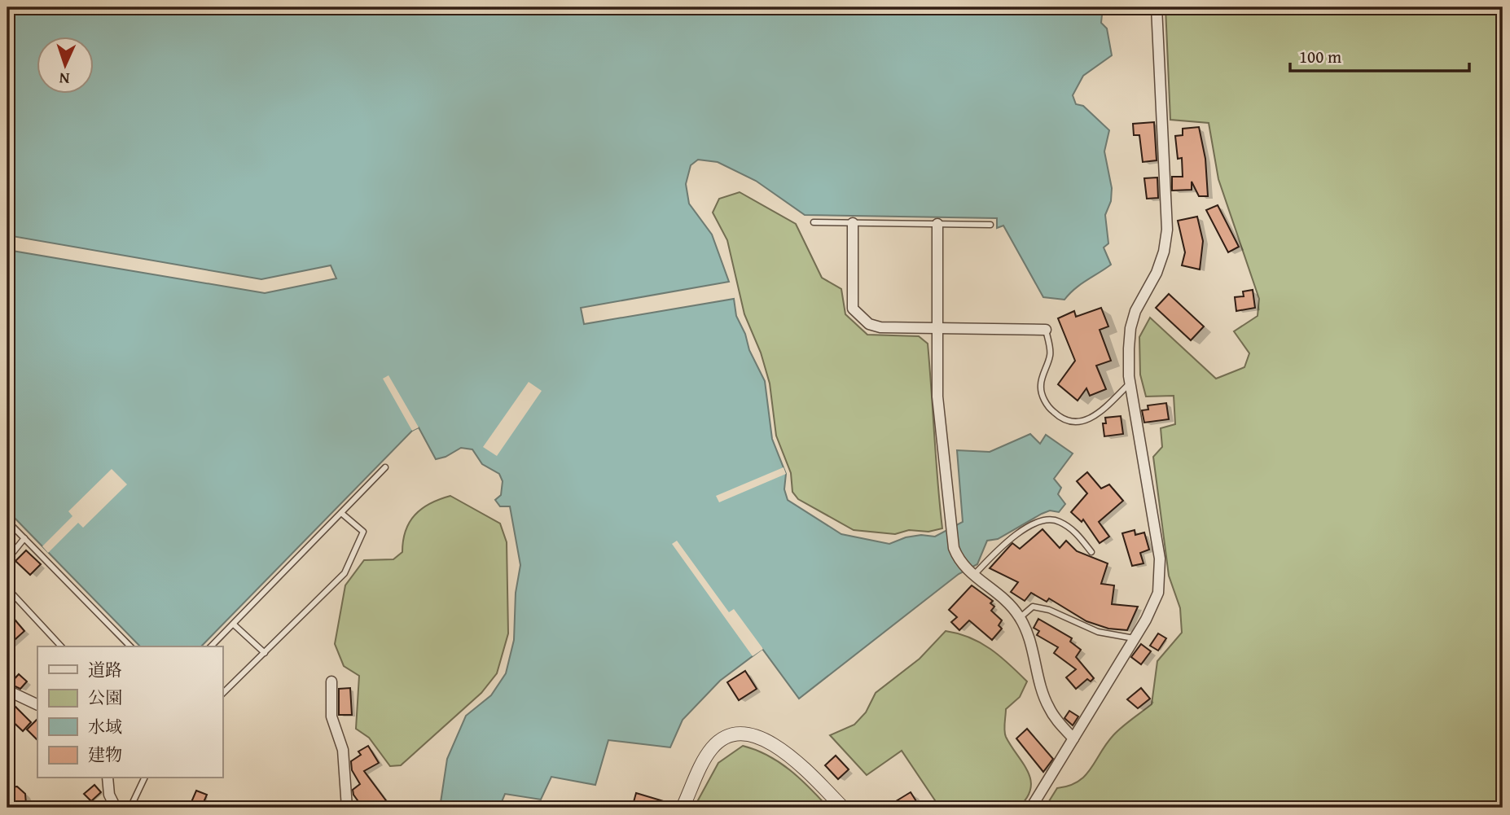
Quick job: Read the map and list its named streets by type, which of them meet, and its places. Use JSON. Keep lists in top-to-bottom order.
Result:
{
  "legend": [
    "道路",
    "公園",
    "水域",
    "建物"
  ],
  "scale_bar": "100 m",
  "north": "bottom"
}
